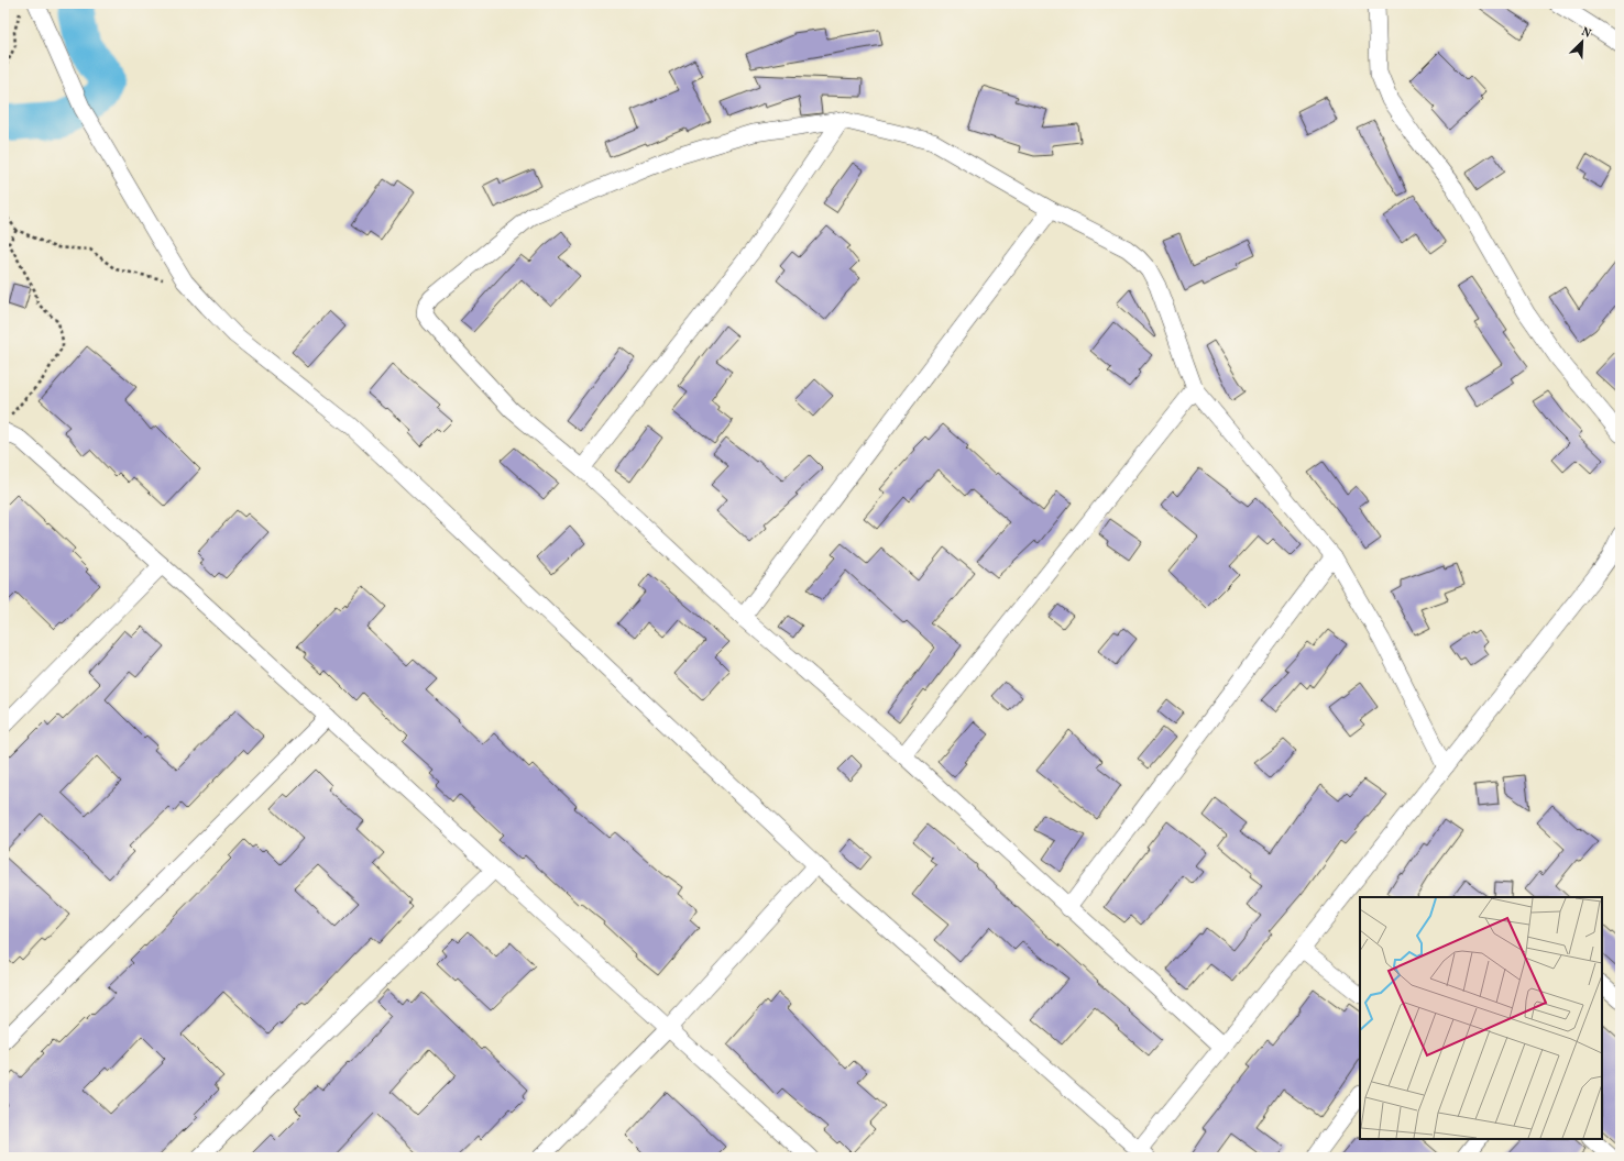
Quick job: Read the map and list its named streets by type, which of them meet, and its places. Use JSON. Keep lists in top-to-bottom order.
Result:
{
  "north": "top right"
}
